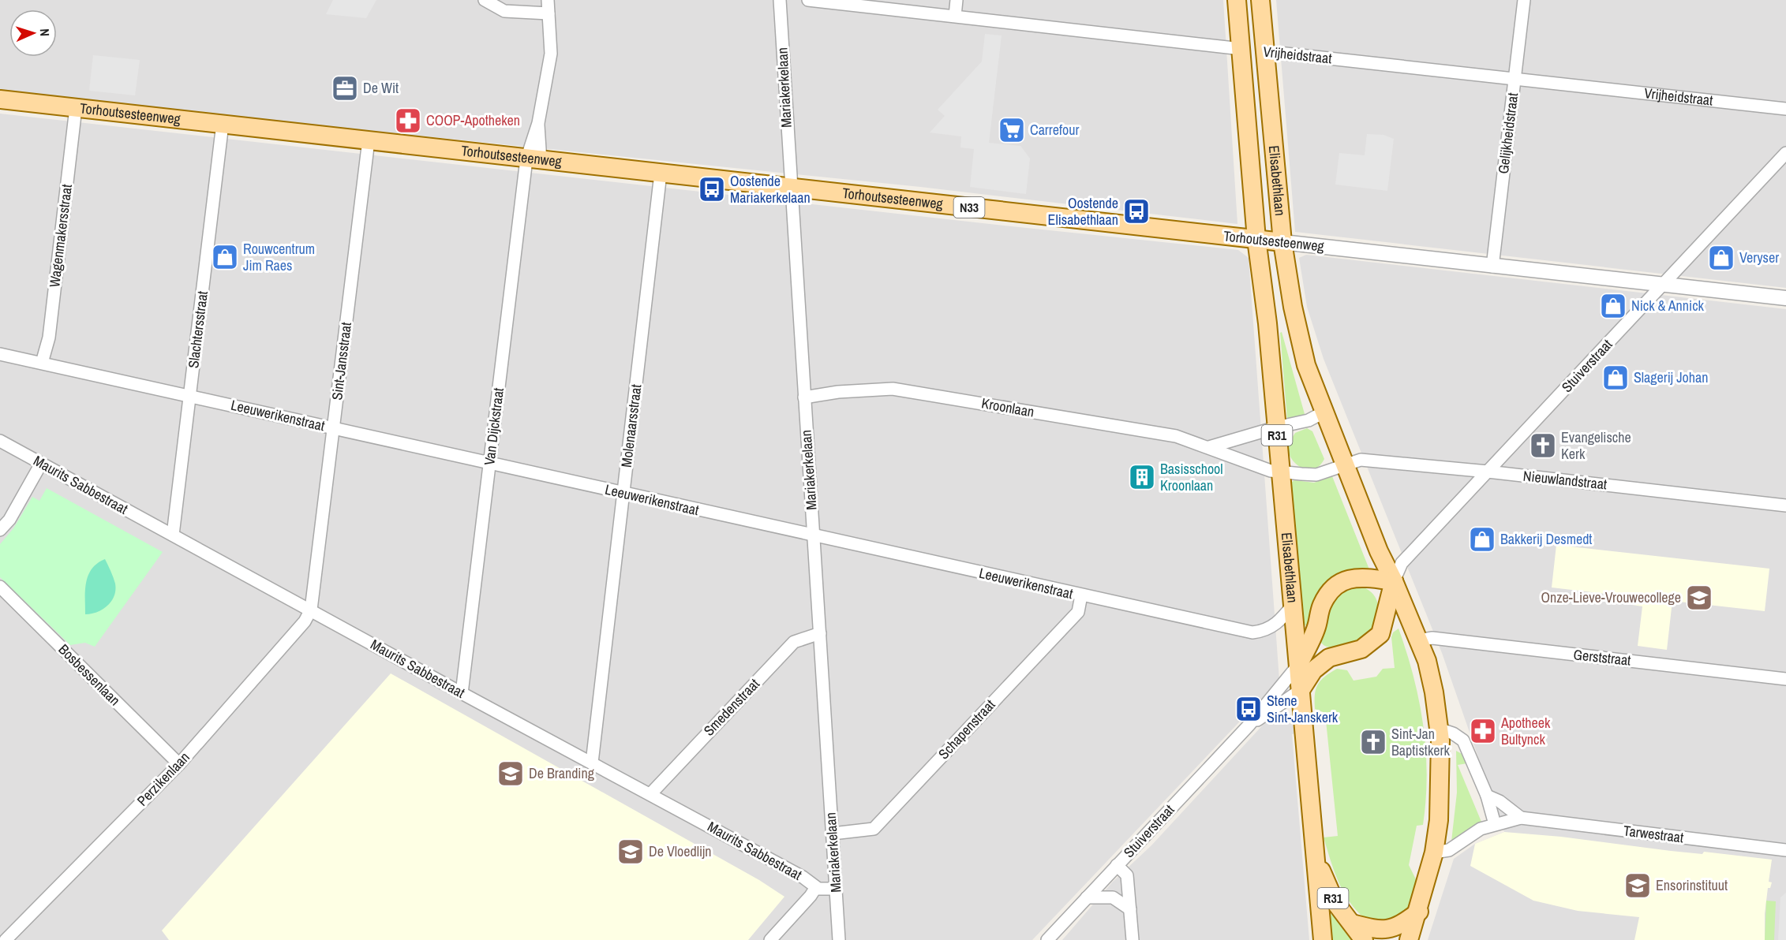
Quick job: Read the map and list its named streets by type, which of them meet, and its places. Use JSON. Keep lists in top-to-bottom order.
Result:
{
  "streets": {
    "main road": [
      "Vrijheidstraat",
      "Torhoutsesteenweg",
      "Elisabethlaan",
      "N33",
      "R31"
    ],
    "street": [
      "Mariakerkelaan",
      "Gelijkheidstraat",
      "Wagenmakersstraat",
      "Slachtersstraat",
      "Sint-Jansstraat",
      "Stuiverstraat",
      "Kroonlaan",
      "Leeuwerikenstraat",
      "Molenaarsstraat",
      "Van Dijckstraat",
      "Nieuwlandstraat",
      "Maurits Sabbestraat",
      "Gerststraat",
      "Bosbessenlaan",
      "Smedenstraat",
      "Schapenstraat",
      "Perzikenlaan",
      "Tarwestraat"
    ]
  },
  "crossings": [
    ["Vrijheidstraat", "Gelijkheidstraat"],
    ["Vrijheidstraat", "Elisabethlaan"],
    ["Mariakerkelaan", "Torhoutsesteenweg"],
    ["Mariakerkelaan", "Kroonlaan"],
    ["Mariakerkelaan", "Leeuwerikenstraat"],
    ["Mariakerkelaan", "Maurits Sabbestraat"],
    ["Mariakerkelaan", "Smedenstraat"],
    ["Mariakerkelaan", "Schapenstraat"],
    ["Torhoutsesteenweg", "Gelijkheidstraat"],
    ["Torhoutsesteenweg", "Elisabethlaan"],
    ["Torhoutsesteenweg", "Wagenmakersstraat"],
    ["Torhoutsesteenweg", "Slachtersstraat"],
    ["Torhoutsesteenweg", "Sint-Jansstraat"],
    ["Torhoutsesteenweg", "Stuiverstraat"],
    ["Torhoutsesteenweg", "Molenaarsstraat"],
    ["Torhoutsesteenweg", "Van Dijckstraat"],
    ["Elisabethlaan", "Stuiverstraat"],
    ["Elisabethlaan", "Kroonlaan"],
    ["Elisabethlaan", "Leeuwerikenstraat"],
    ["Elisabethlaan", "R31"],
    ["Elisabethlaan", "Nieuwlandstraat"],
    ["Elisabethlaan", "Gerststraat"],
    ["Elisabethlaan", "Tarwestraat"],
    ["Wagenmakersstraat", "Leeuwerikenstraat"],
    ["Slachtersstraat", "Leeuwerikenstraat"],
    ["Slachtersstraat", "Maurits Sabbestraat"],
    ["Sint-Jansstraat", "Leeuwerikenstraat"],
    ["Sint-Jansstraat", "Maurits Sabbestraat"],
    ["Sint-Jansstraat", "Perzikenlaan"],
    ["Stuiverstraat", "Nieuwlandstraat"],
    ["Leeuwerikenstraat", "Molenaarsstraat"],
    ["Leeuwerikenstraat", "Van Dijckstraat"],
    ["Leeuwerikenstraat", "Schapenstraat"],
    ["Molenaarsstraat", "Maurits Sabbestraat"],
    ["Van Dijckstraat", "Maurits Sabbestraat"],
    ["Maurits Sabbestraat", "Smedenstraat"],
    ["Maurits Sabbestraat", "Perzikenlaan"],
    ["Bosbessenlaan", "Perzikenlaan"]
  ],
  "places": {
    "office": ["De Wit"],
    "pharmacy": ["COOP-Apotheken", "Apotheek Bultynck"],
    "supermarket": ["Carrefour"],
    "bus stop": ["Oostende Mariakerkelaan", "Oostende Elisabethlaan", "Stene Sint-Janskerk"],
    "shop": [
      "Rouwcentrum Jim Raes",
      "Veryser",
      "Nick & Annick",
      "Slagerij Johan",
      "Bakkerij Desmedt"
    ],
    "church": ["Evangelische Kerk", "Sint-Jan Baptistkerk"],
    "building": ["Basisschool Kroonlaan"],
    "school or university": [
      "Onze-Lieve-Vrouwecollege",
      "De Branding",
      "De Vloedlijn",
      "Ensorinstituut"
    ]
  },
  "north": "right"
}
